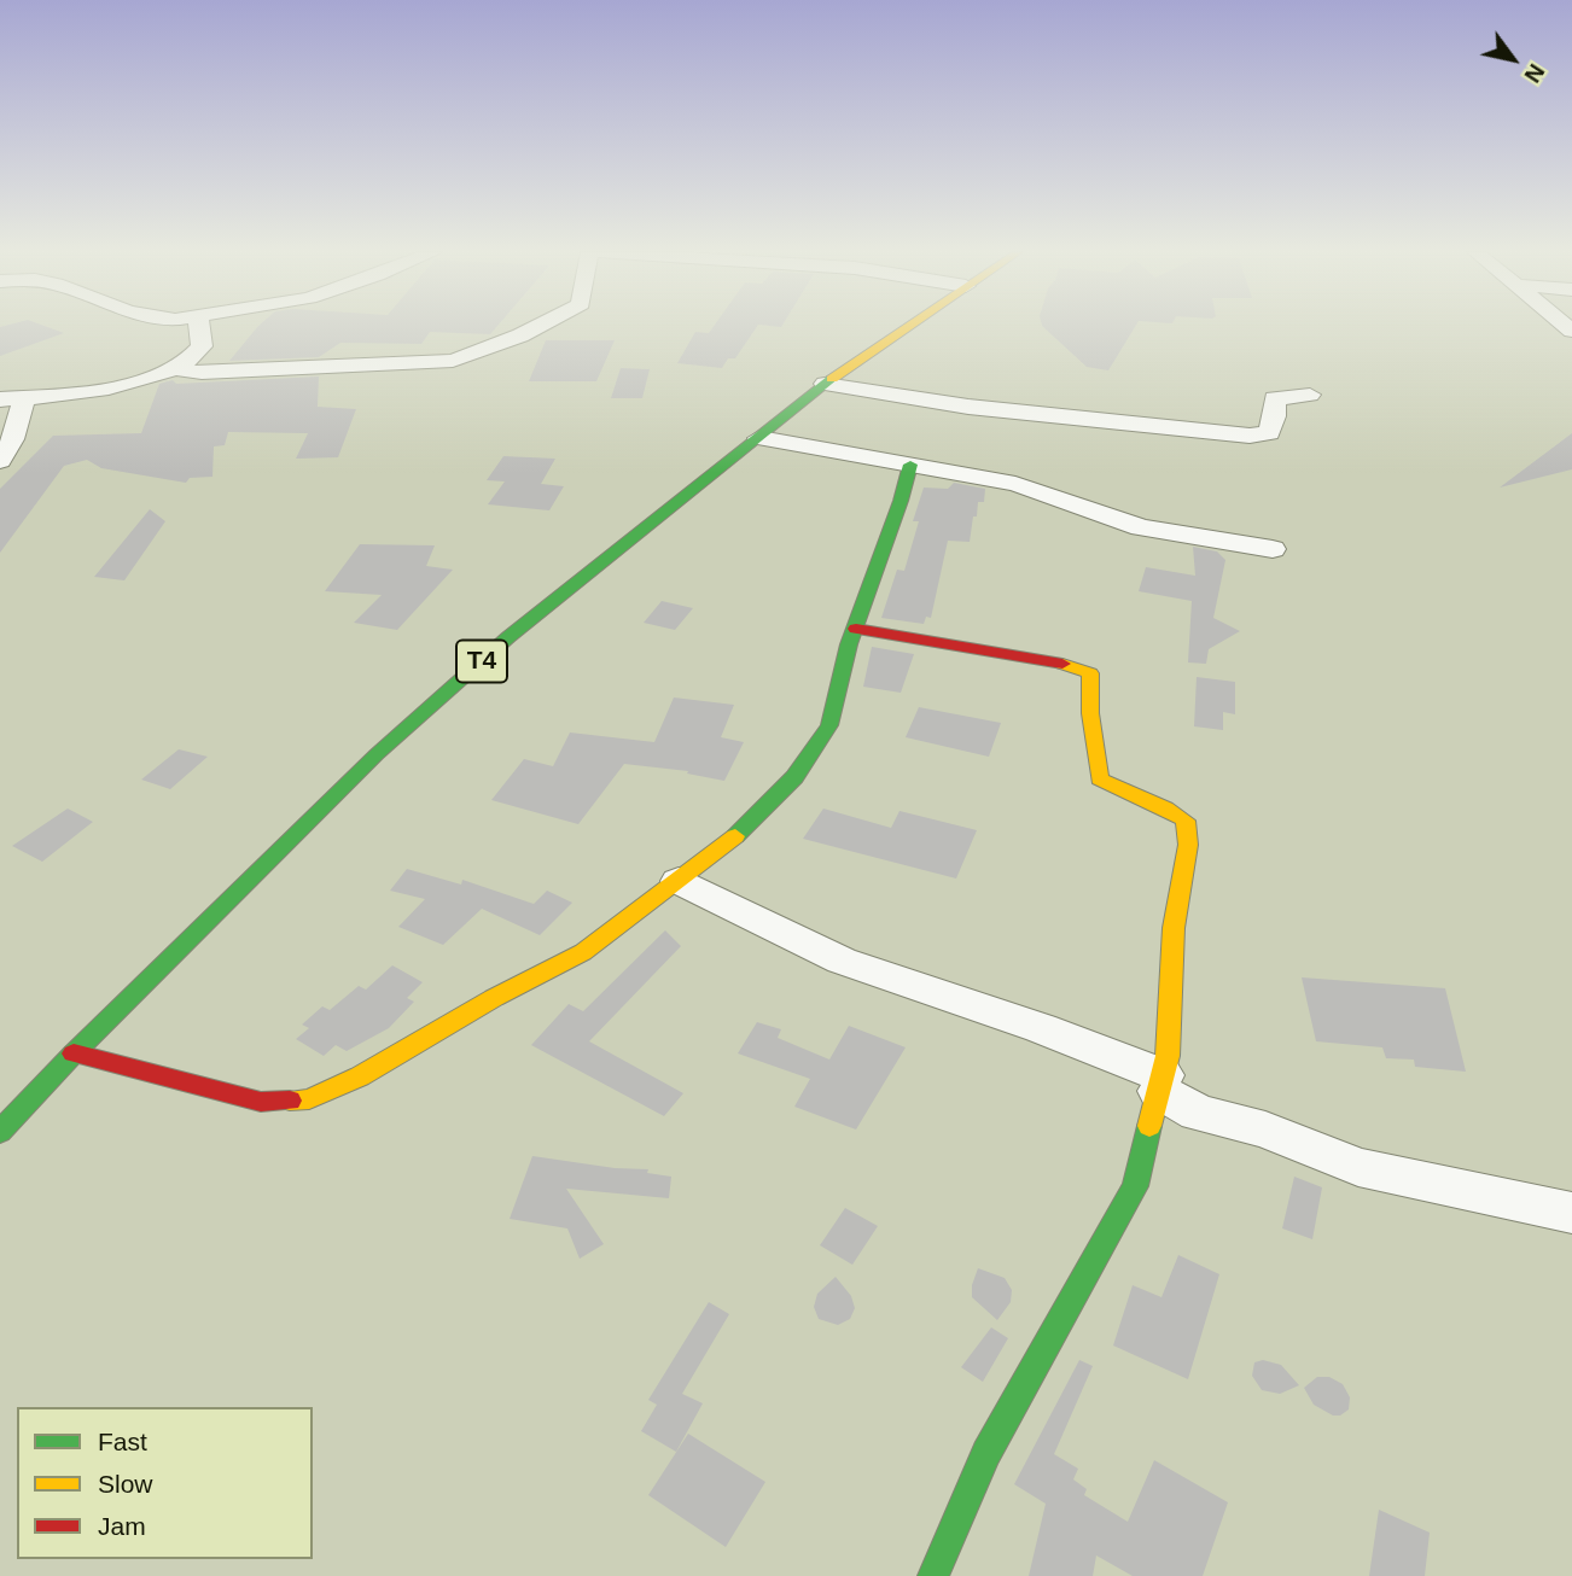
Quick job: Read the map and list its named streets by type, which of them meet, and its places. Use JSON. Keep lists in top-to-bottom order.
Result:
{
  "streets": {
    "main road": ["T4"]
  },
  "legend": ["Fast", "Slow", "Jam"],
  "north": "bottom right"
}
